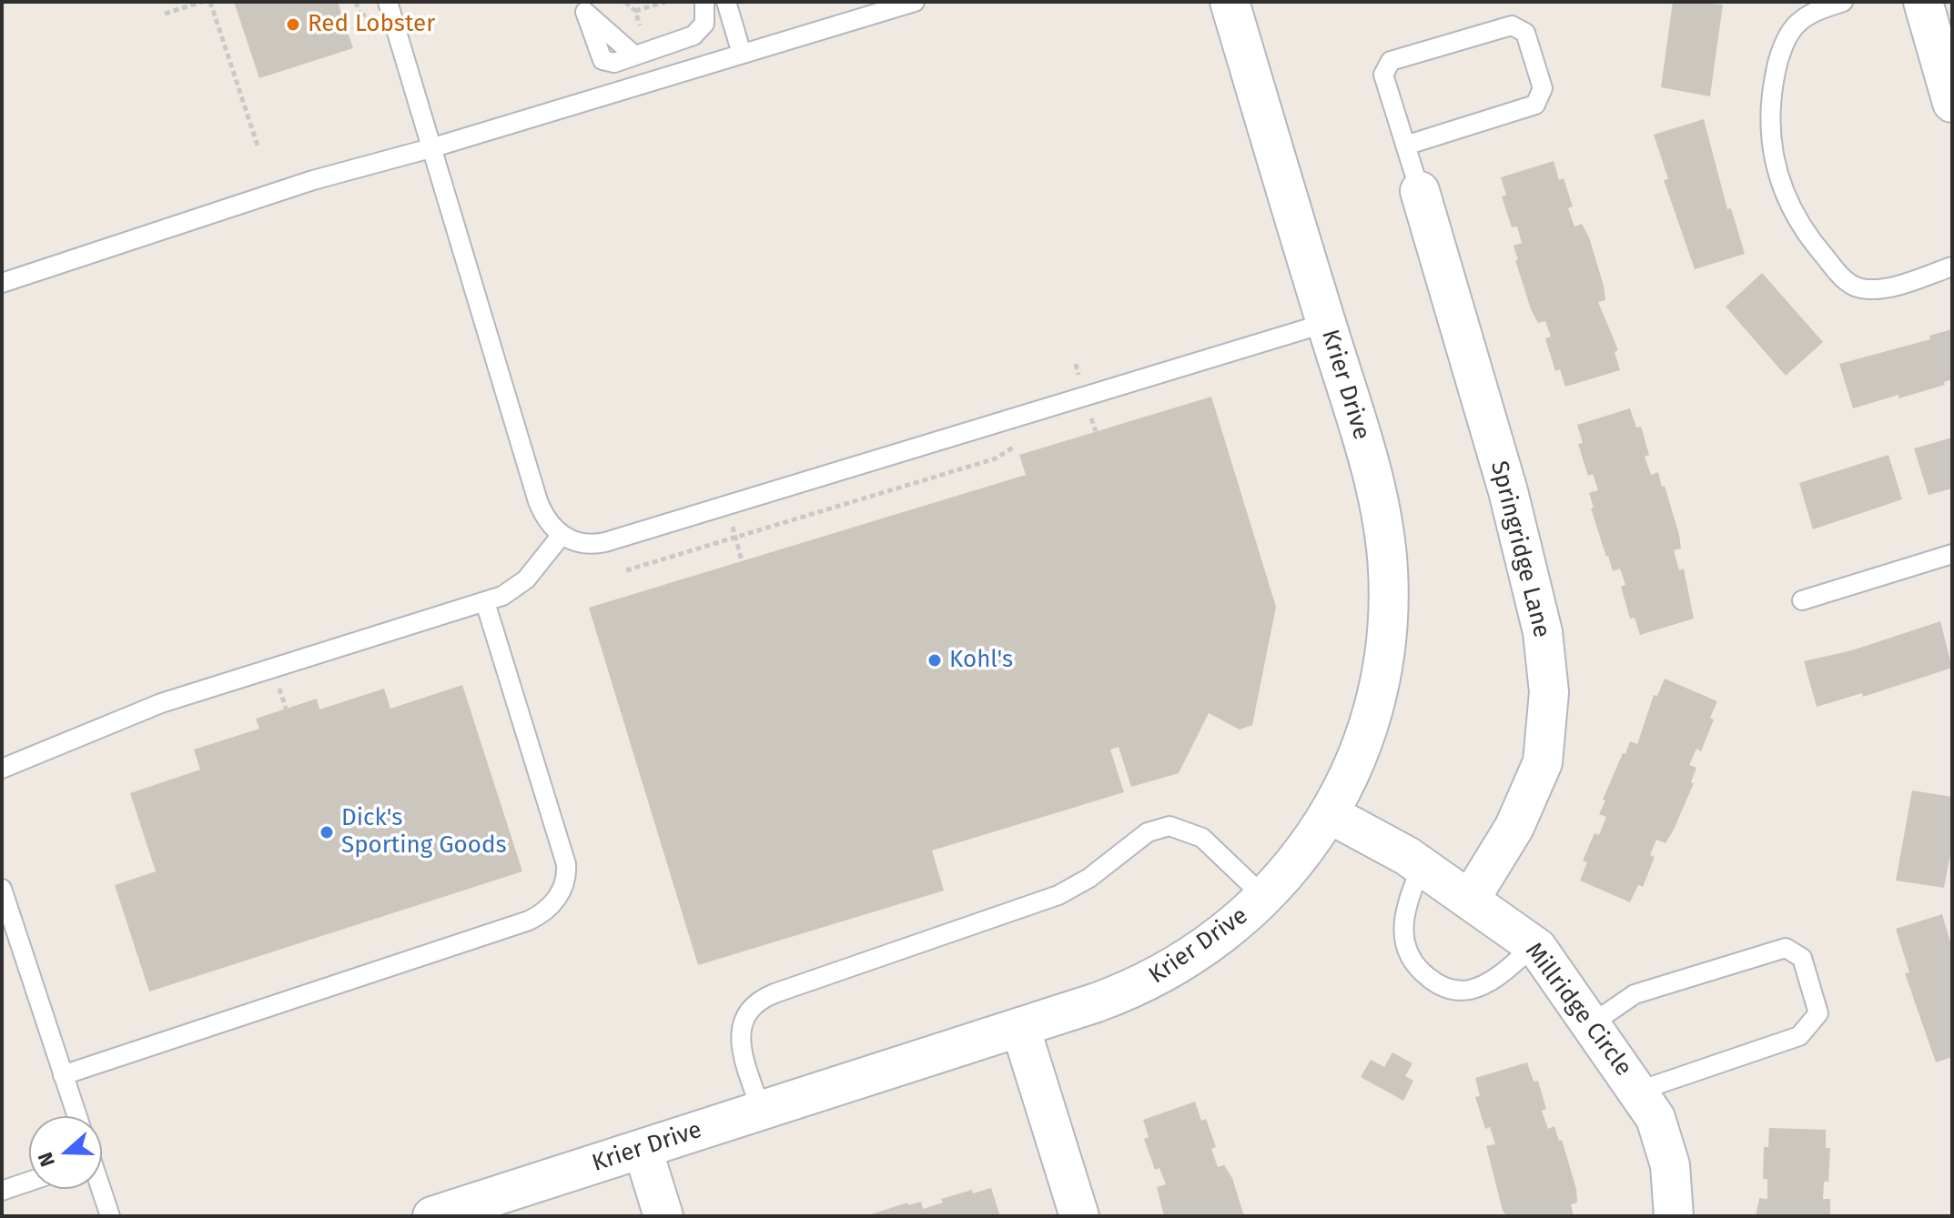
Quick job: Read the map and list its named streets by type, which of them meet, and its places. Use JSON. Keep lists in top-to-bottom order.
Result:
{
  "streets": {
    "street": ["Krier Drive", "Springridge Lane", "Millridge Circle"]
  },
  "crossings": [
    ["Krier Drive", "Millridge Circle"],
    ["Springridge Lane", "Millridge Circle"]
  ],
  "places": ["Red Lobster", "Kohl's", "Dick's Sporting Goods"],
  "north": "left"
}
